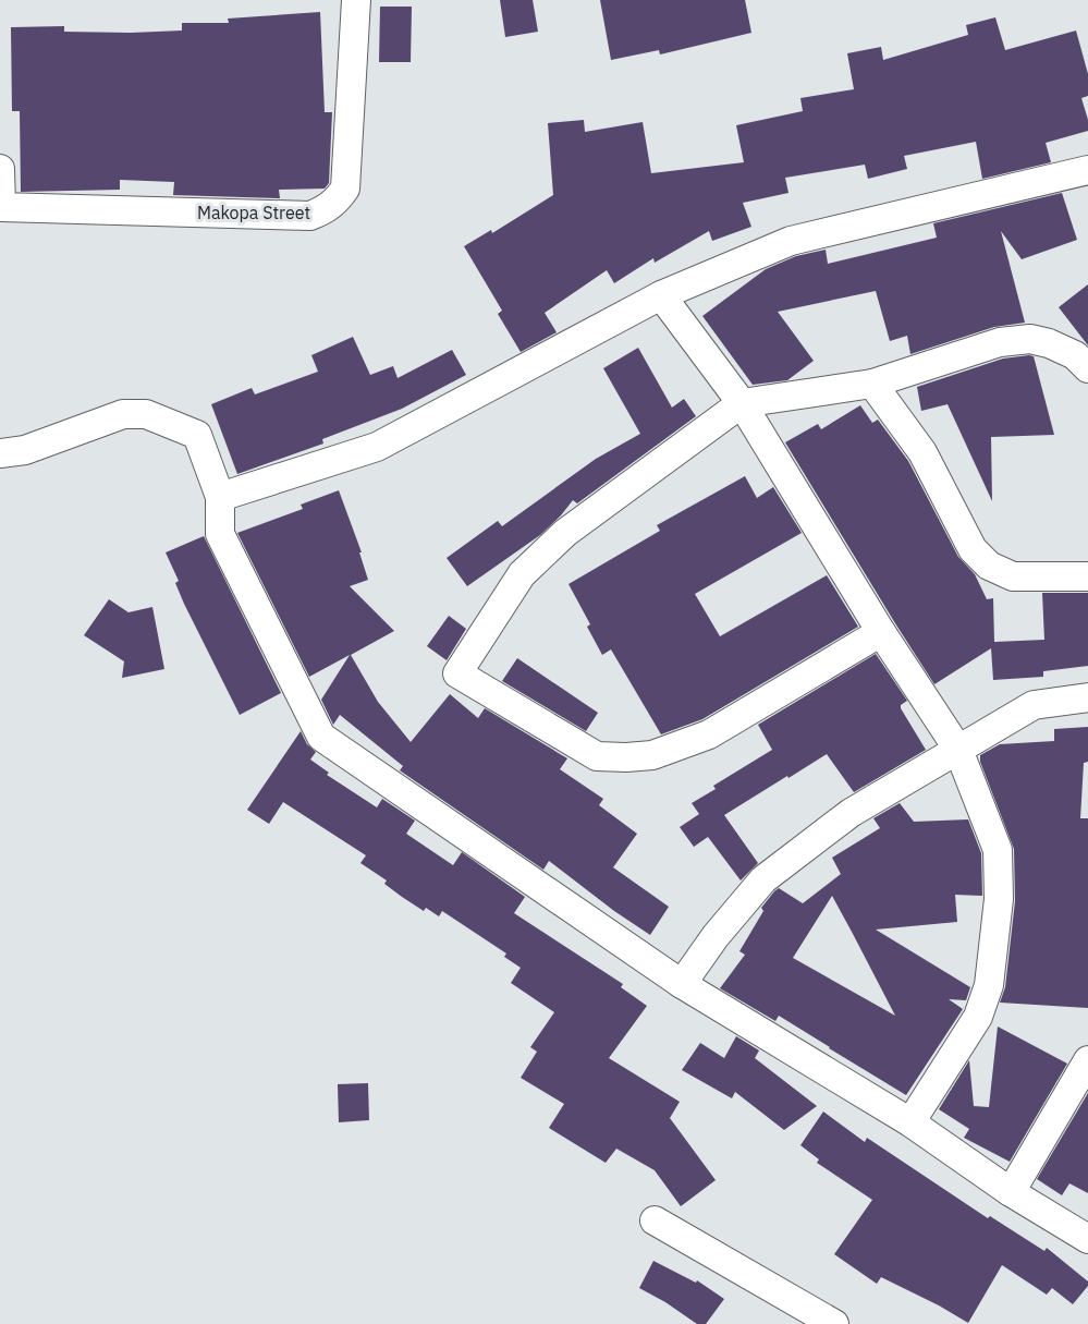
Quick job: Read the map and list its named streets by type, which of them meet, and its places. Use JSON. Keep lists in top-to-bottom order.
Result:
{
  "streets": {
    "street": ["Makopa Street"]
  }
}
